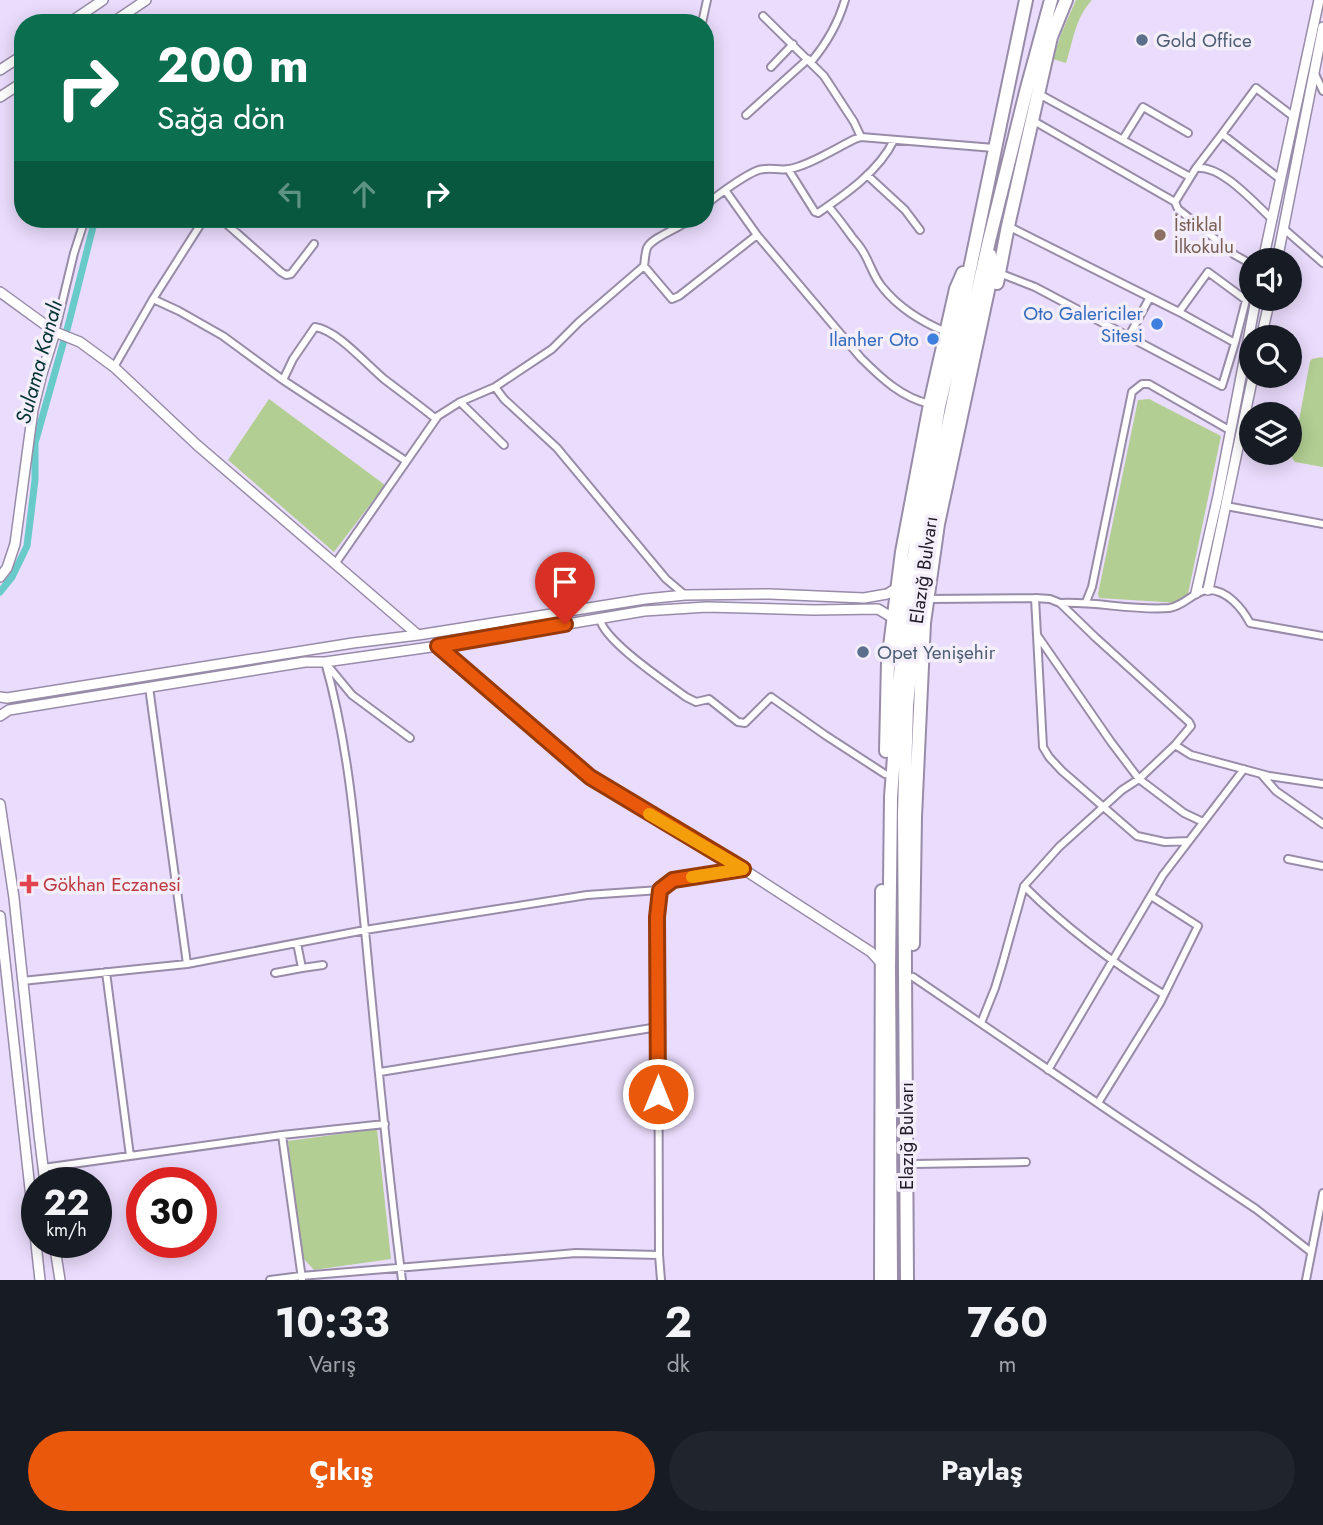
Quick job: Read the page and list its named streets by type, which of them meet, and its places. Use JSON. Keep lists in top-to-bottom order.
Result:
{
  "streets": {
    "highway": ["Elazığ Bulvarı"]
  },
  "water": ["Sulama Kanalı"],
  "places": {
    "other": [
      "Gold Office",
      "İstiklal İlkokulu",
      "Oto Galericiler Sitesi",
      "Ilanher Oto",
      "Opet Yenişehir"
    ],
    "health": ["Gökhan Eczanesi"]
  },
  "page": {
    "turn": ["200 m", "Sağa dön"],
    "speed": "22 km/h",
    "limit": "30",
    "eta": [
      "10:33",
      "Varış",
      "2",
      "dk",
      "760",
      "m"
    ],
    "buttons": ["Çıkış", "Paylaş"]
  }
}
